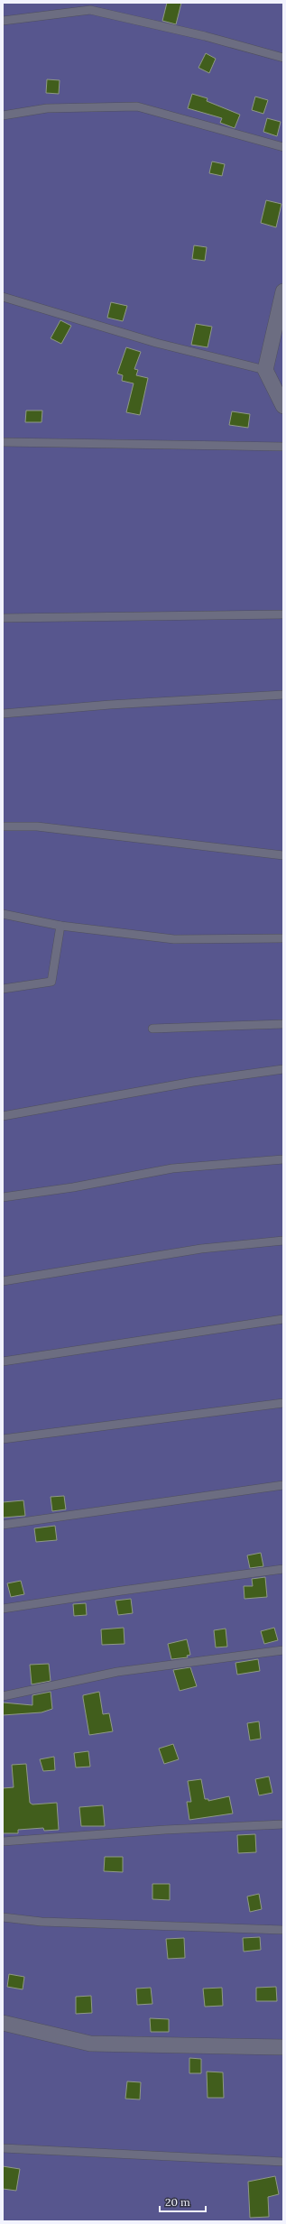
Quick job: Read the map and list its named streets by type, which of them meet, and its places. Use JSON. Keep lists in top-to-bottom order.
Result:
{
  "scale_bar": "20 m"
}
